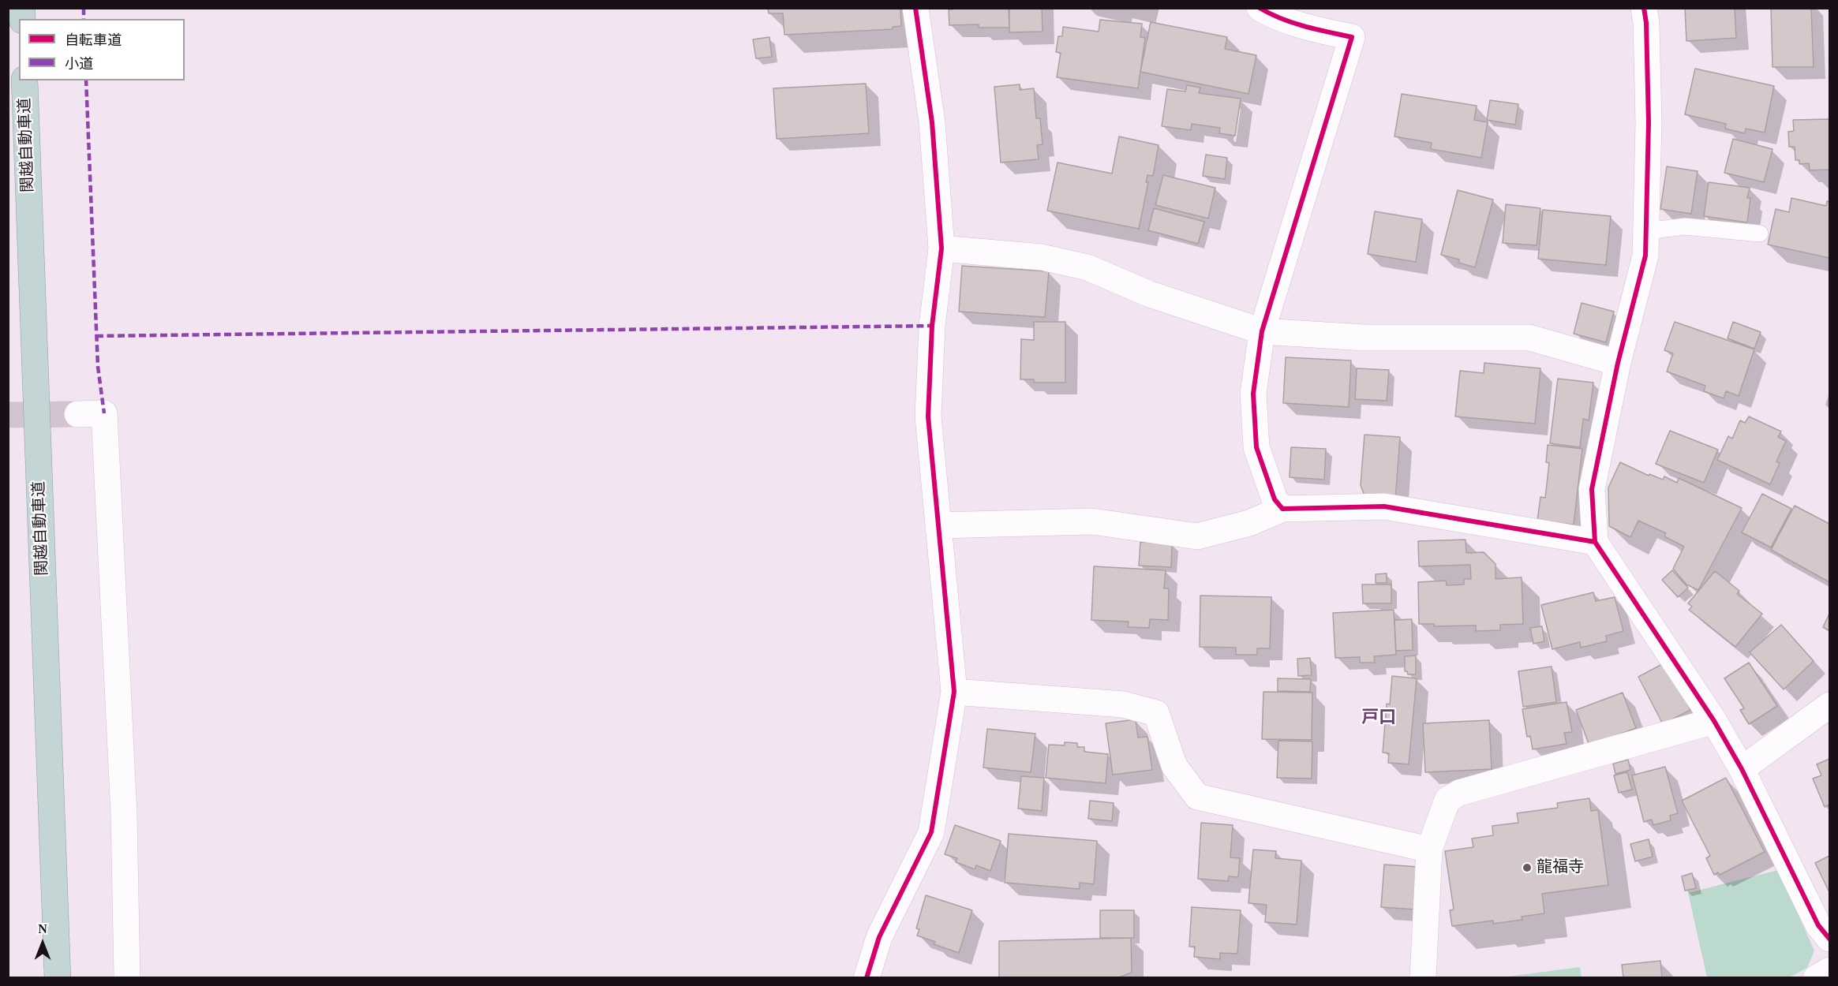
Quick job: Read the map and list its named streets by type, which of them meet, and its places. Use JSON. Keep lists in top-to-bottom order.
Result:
{
  "streets": {
    "highway": ["関越自動車道"]
  },
  "districts": ["戸口"],
  "places": ["龍福寺"],
  "legend": ["自転車道", "小道"],
  "north": "top"
}
